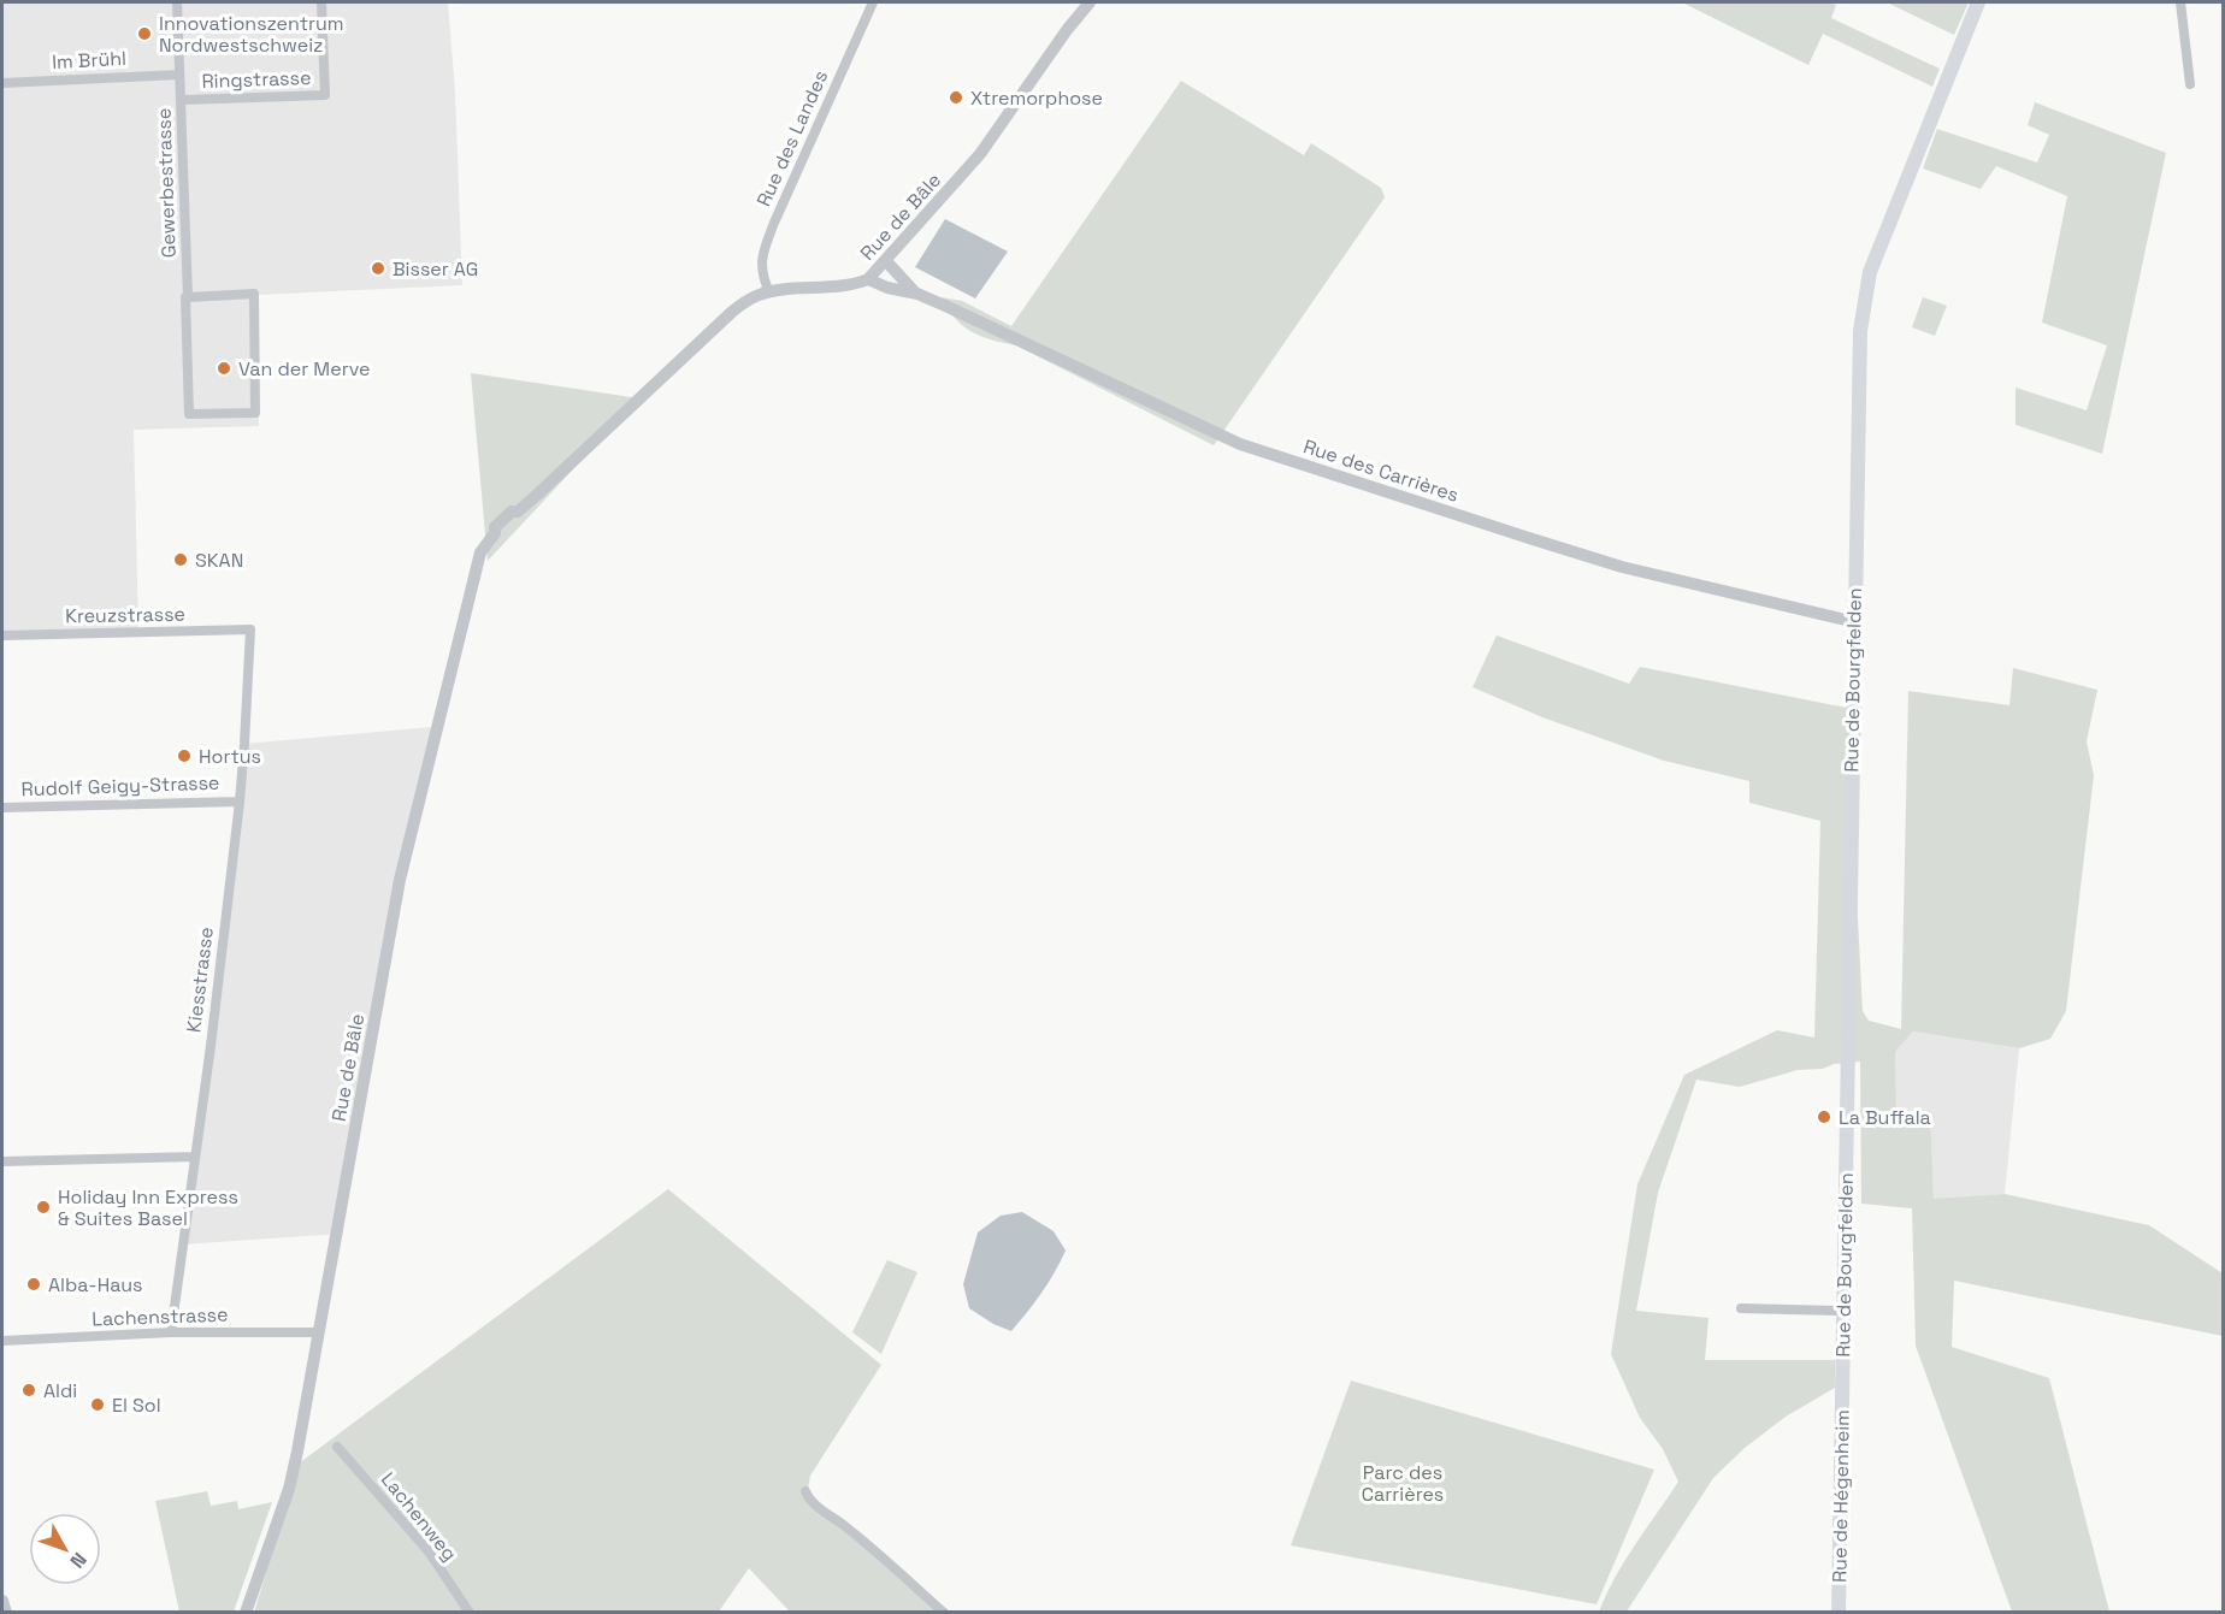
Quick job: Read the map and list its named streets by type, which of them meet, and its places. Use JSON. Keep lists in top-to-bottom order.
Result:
{
  "streets": {
    "main road": ["Rue de Bourgfelden", "Rue de Hégenheim"],
    "street": [
      "Im Brühl",
      "Ringstrasse",
      "Rue des Landes",
      "Gewerbestrasse",
      "Rue de Bâle",
      "Rue des Carrières",
      "Kreuzstrasse",
      "Rudolf Geigy-Strasse",
      "Kiesstrasse",
      "Lachenstrasse",
      "Lachenweg"
    ]
  },
  "crossings": [
    ["Im Brühl", "Gewerbestrasse"],
    ["Ringstrasse", "Gewerbestrasse"],
    ["Rue des Landes", "Rue de Bâle"],
    ["Rue de Bâle", "Rue des Carrières"],
    ["Rue de Bâle", "Lachenstrasse"],
    ["Rue des Carrières", "Rue de Bourgfelden"],
    ["Kreuzstrasse", "Kiesstrasse"],
    ["Rue de Bourgfelden", "Rue de Hégenheim"],
    ["Rudolf Geigy-Strasse", "Kiesstrasse"],
    ["Kiesstrasse", "Lachenstrasse"]
  ],
  "parks": ["Parc des Carrières"],
  "places": [
    "Innovationszentrum Nordwestschweiz",
    "Xtremorphose",
    "Bisser AG",
    "Van der Merve",
    "SKAN",
    "Hortus",
    "La Buffala",
    "Holiday Inn Express & Suites Basel",
    "Alba-Haus",
    "Aldi",
    "El Sol"
  ],
  "north": "bottom right"
}
